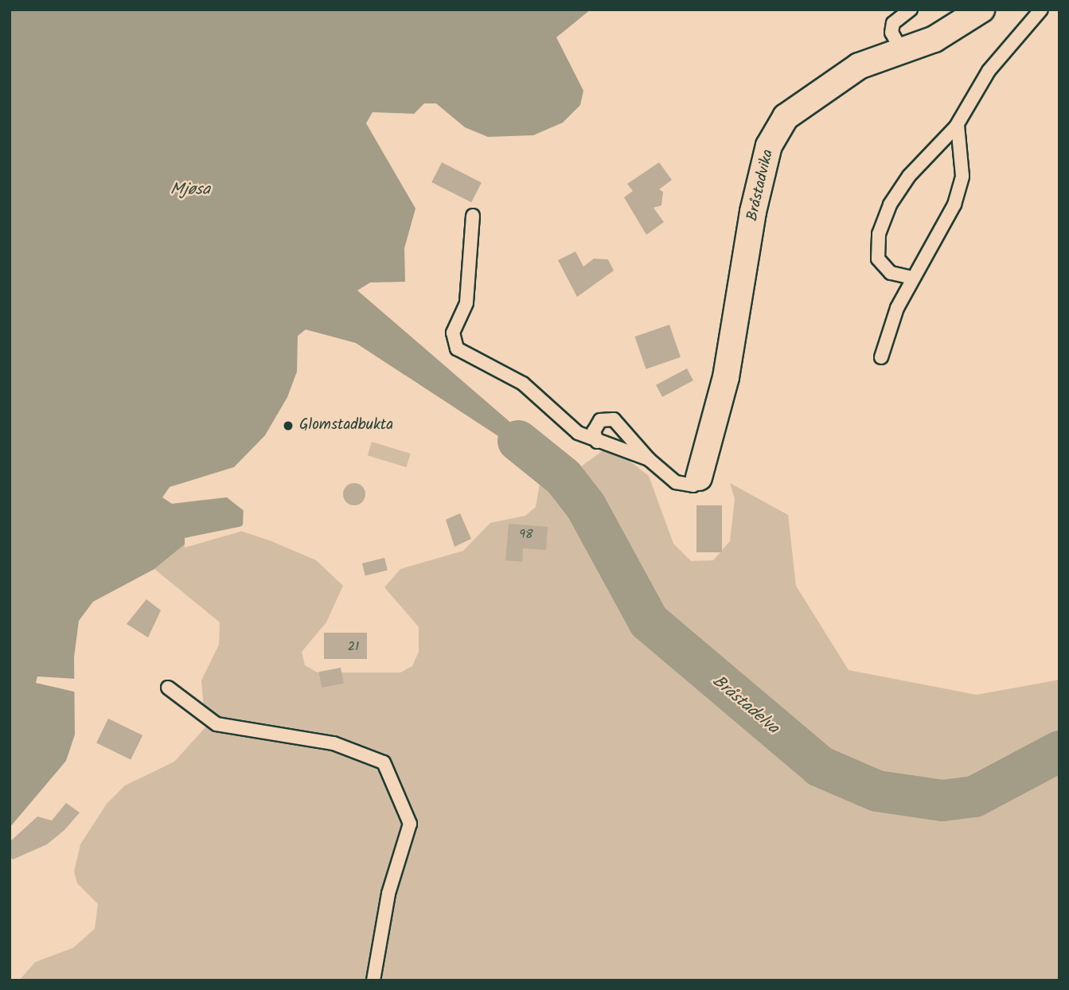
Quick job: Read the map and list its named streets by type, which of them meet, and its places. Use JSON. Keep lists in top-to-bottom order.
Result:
{
  "streets": {
    "street": ["Bråstadvika"]
  },
  "water": ["Mjøsa", "Bråstadelva"],
  "places": ["Glomstadbukta"],
  "house_numbers": ["98", "21"]
}
